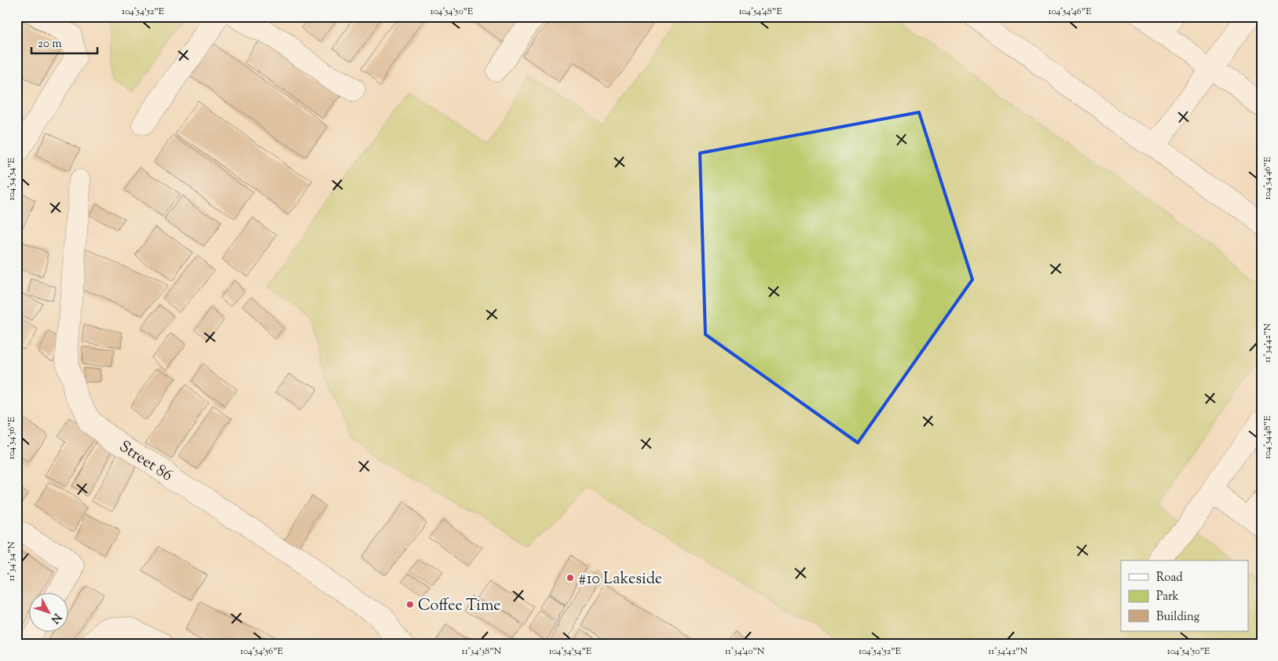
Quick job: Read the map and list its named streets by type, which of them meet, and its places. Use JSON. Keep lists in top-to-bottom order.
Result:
{
  "streets": {
    "street": ["Street 86"]
  },
  "places": ["#10 Lakeside", "Coffee Time"],
  "legend": ["Road", "Park", "Building"],
  "scale_bar": "20 m",
  "north": "bottom right",
  "coordinates": [
    "104°54'52\"E",
    "104°54'50\"E",
    "104°54'48\"E",
    "104°54'46\"E",
    "104°54'54\"E",
    "11°34'42\"N",
    "104°54'56\"E",
    "11°34'34\"N",
    "11°34'38\"N",
    "11°34'40\"N"
  ]
}
